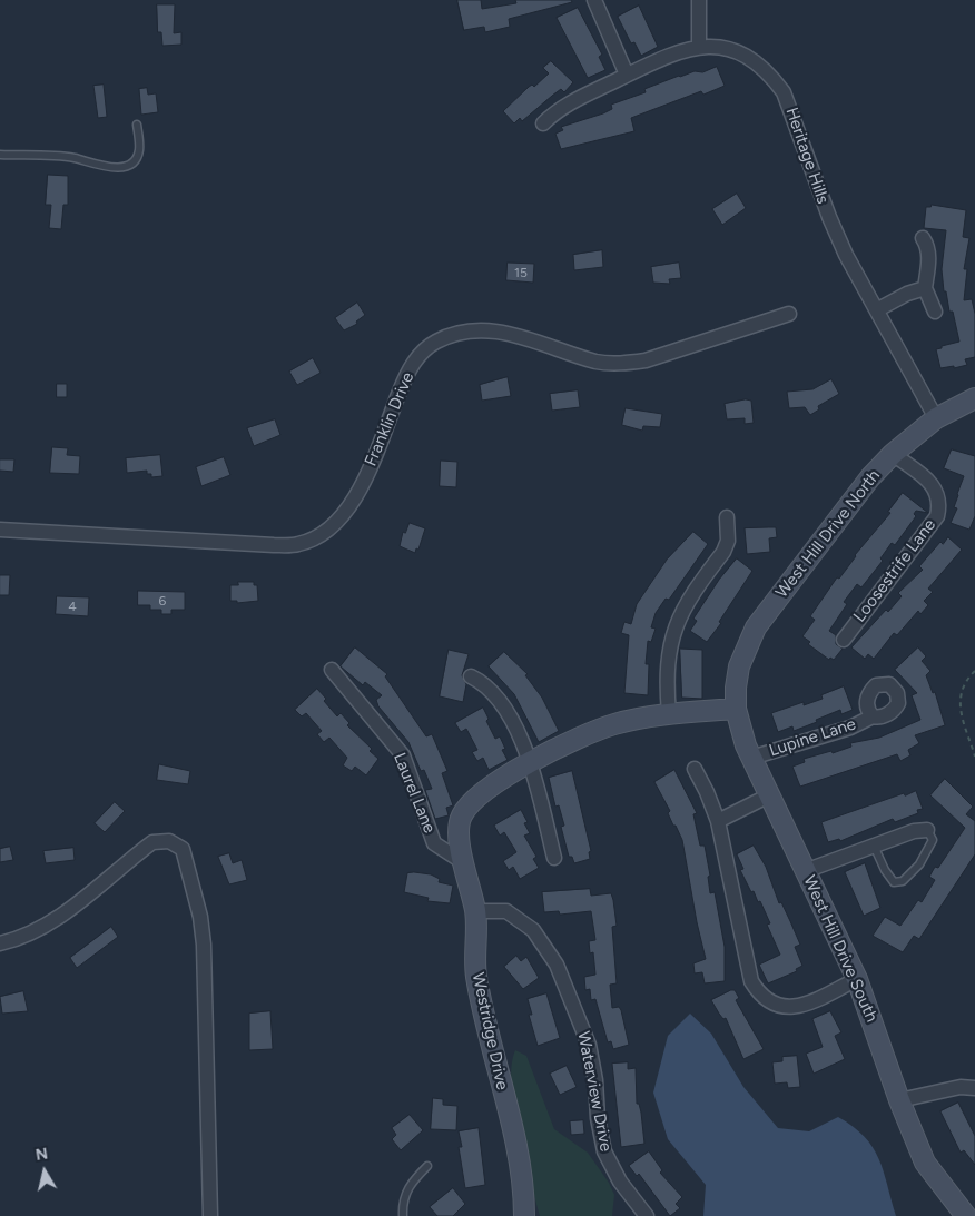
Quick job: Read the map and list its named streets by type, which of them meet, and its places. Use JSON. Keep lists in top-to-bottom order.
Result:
{
  "streets": {
    "street": [
      "Heritage Hills",
      "Franklin Drive",
      "West Hill Drive North",
      "Loosestrife Lane",
      "Lupine Lane",
      "Laurel Lane",
      "West Hill Drive South",
      "Westridge Drive",
      "Waterview Drive"
    ]
  },
  "crossings": [
    ["Heritage Hills", "West Hill Drive North"],
    ["West Hill Drive North", "Loosestrife Lane"],
    ["West Hill Drive North", "West Hill Drive South"],
    ["West Hill Drive North", "Westridge Drive"],
    ["Lupine Lane", "West Hill Drive South"],
    ["Laurel Lane", "Westridge Drive"],
    ["West Hill Drive South", "Westridge Drive"],
    ["Westridge Drive", "Waterview Drive"]
  ],
  "house_numbers": ["15", "6", "4"],
  "north": "top"
}
